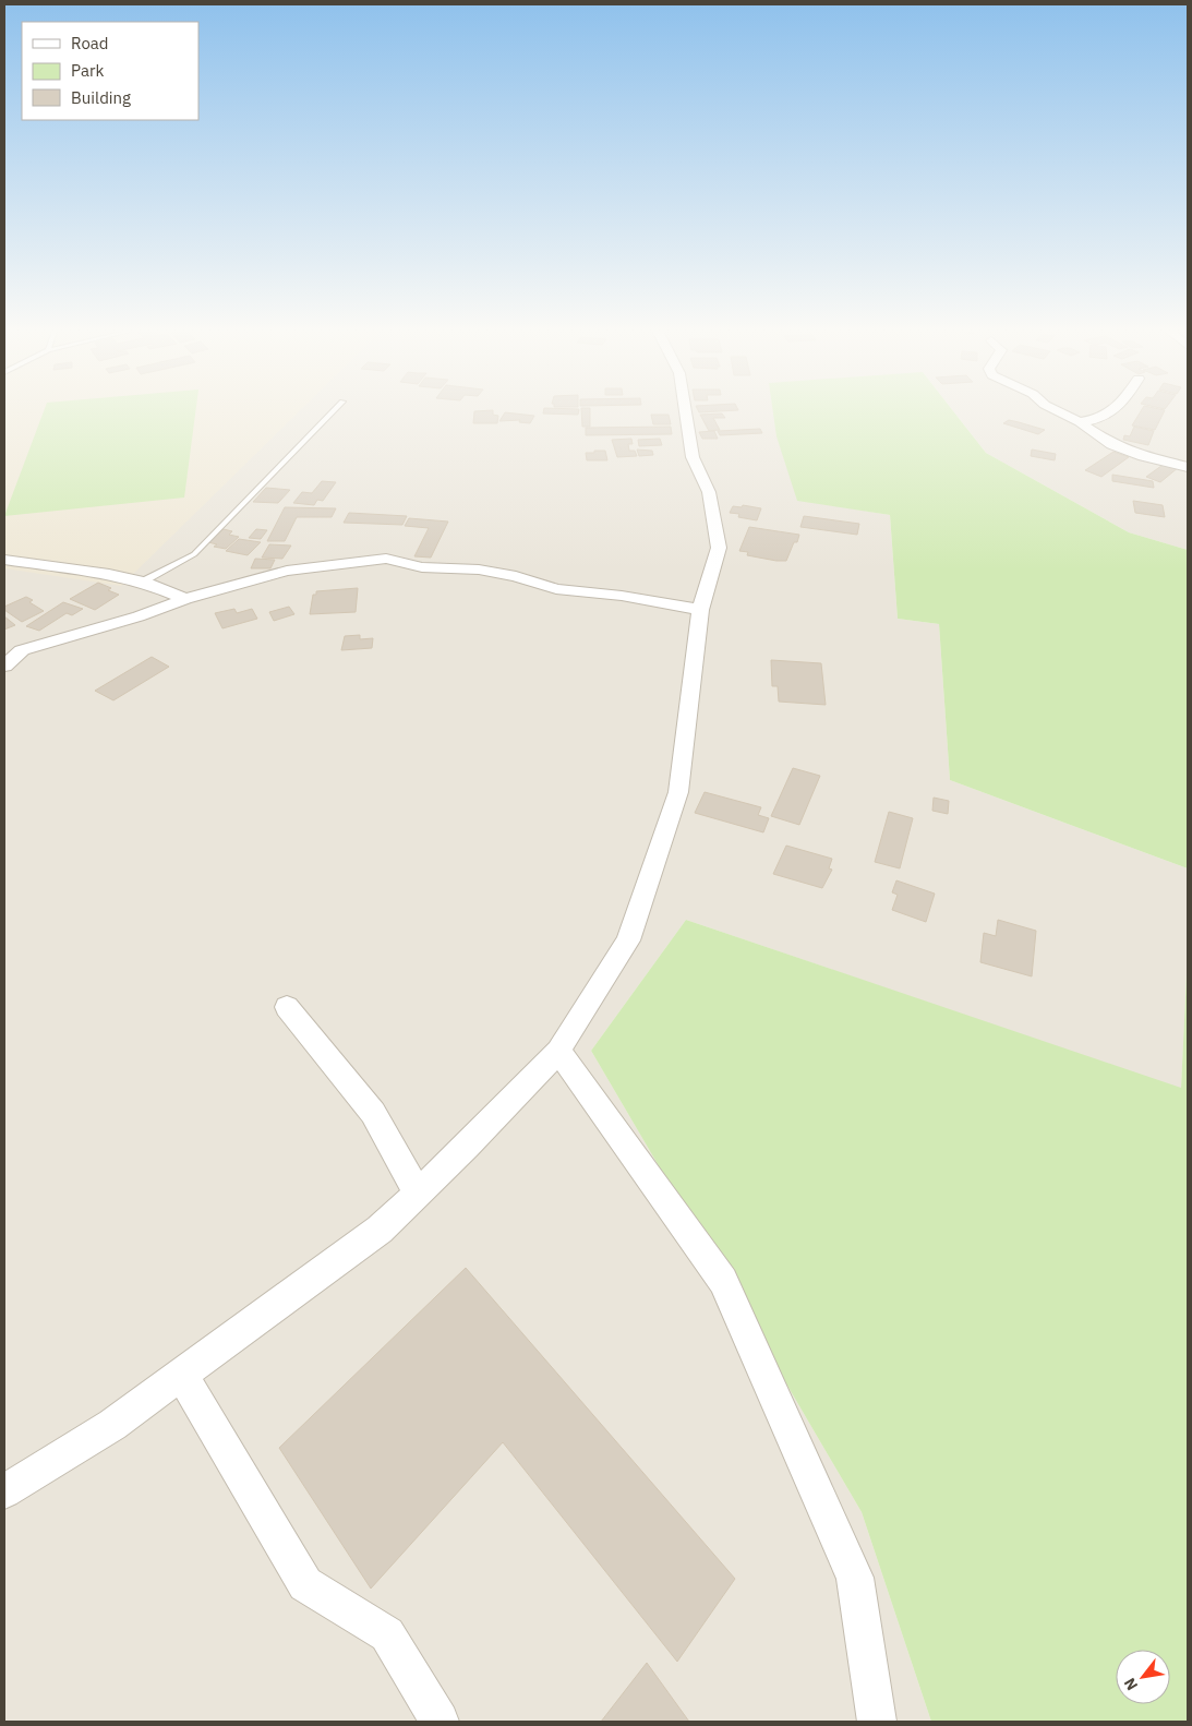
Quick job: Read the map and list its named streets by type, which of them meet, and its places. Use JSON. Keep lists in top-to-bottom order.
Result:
{
  "legend": ["Road", "Park", "Building"],
  "north": "bottom left"
}
